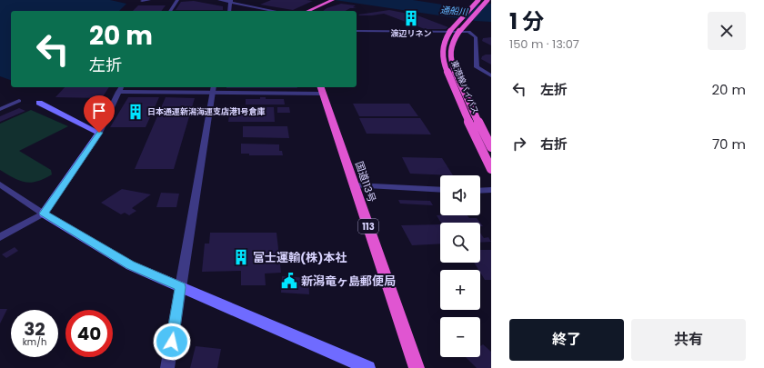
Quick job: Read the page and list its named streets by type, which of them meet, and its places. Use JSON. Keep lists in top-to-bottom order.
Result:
{
  "streets": {
    "highway": ["東港線バイパス", "国道113号", "113"]
  },
  "water": ["通船川"],
  "places": {
    "building": ["渡辺リネン", "日本通運新潟海運支店港1号倉庫", "富士運輸(株)本社"],
    "public building": ["新潟竜ヶ島郵便局"]
  },
  "page": {
    "heading": ["1 分", "150 m · 13:07"],
    "turn": ["20 m", "左折"],
    "list": [
      {
        "name": "左折",
        "value": "20 m"
      },
      {
        "name": "右折",
        "value": "70 m"
      }
    ],
    "map_buttons": ["+", "−"],
    "speed": "32 km/h",
    "limit": "40",
    "buttons": ["終了", "共有"]
  }
}
